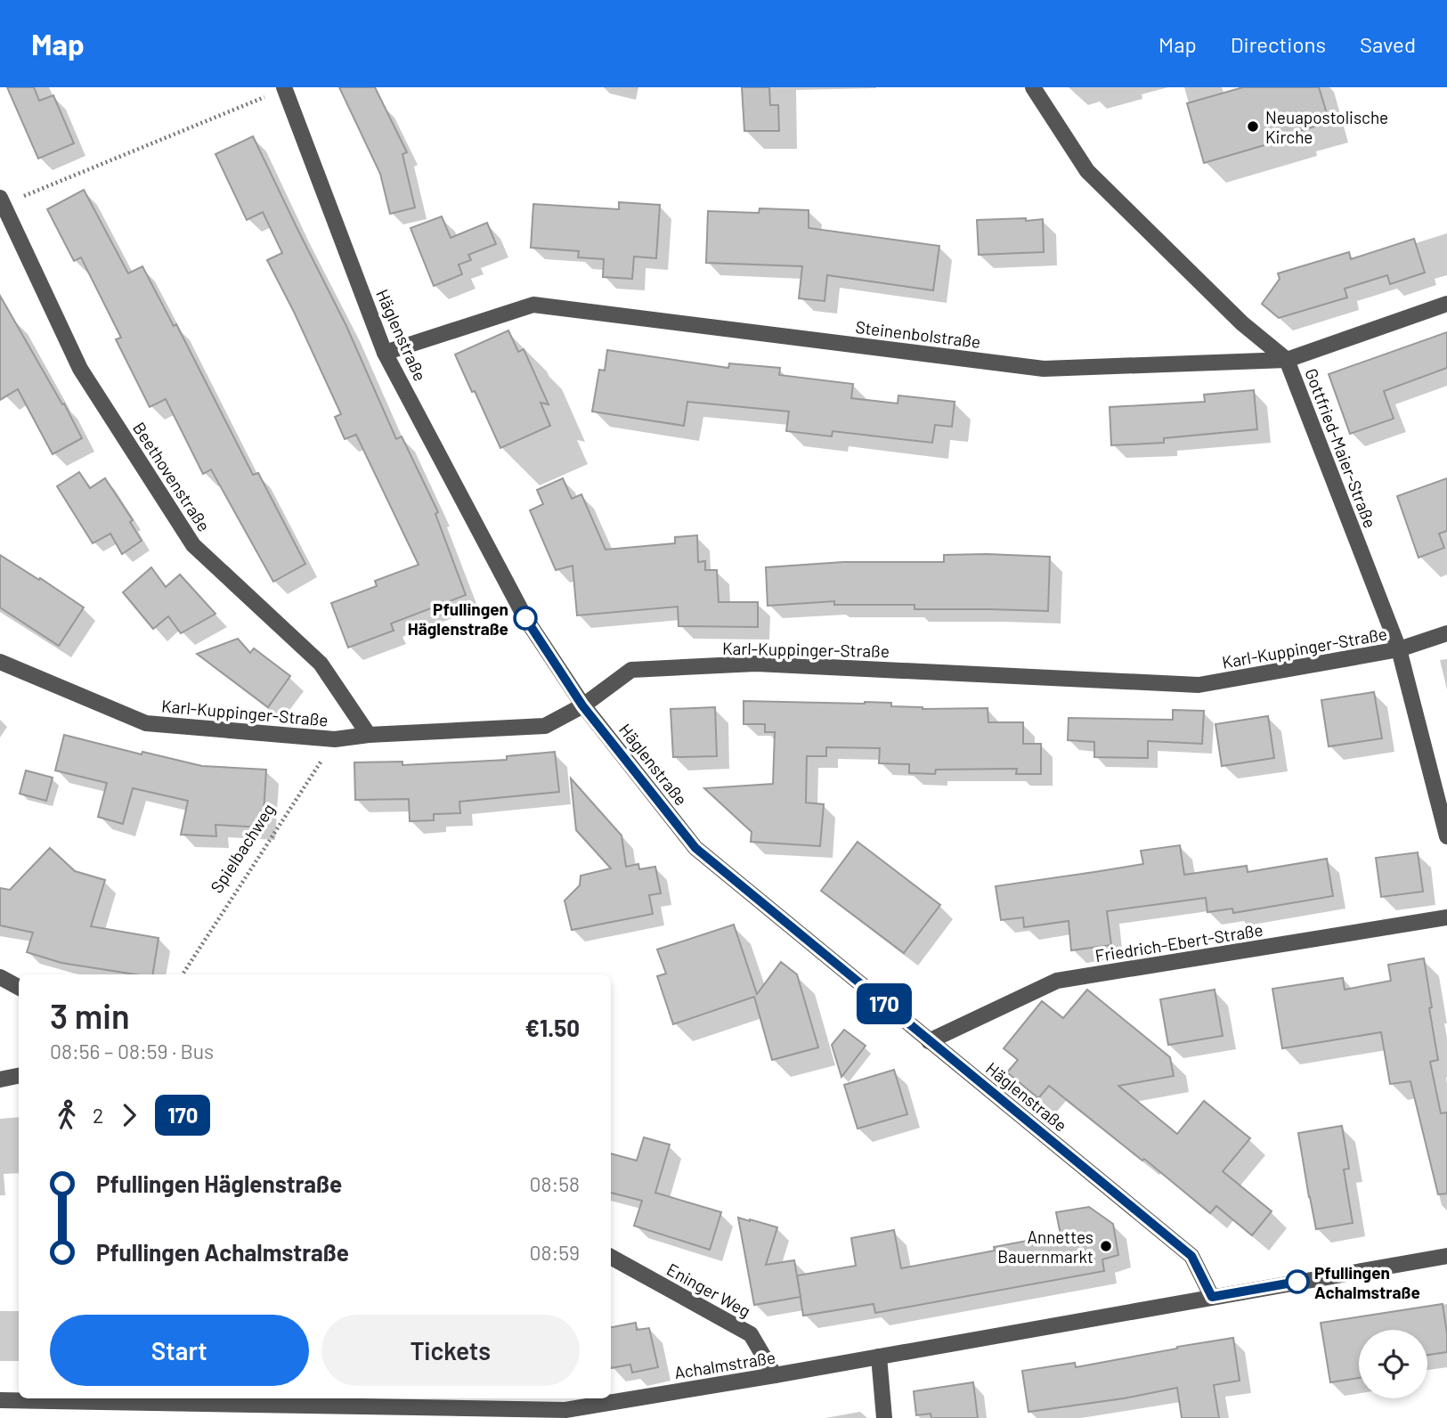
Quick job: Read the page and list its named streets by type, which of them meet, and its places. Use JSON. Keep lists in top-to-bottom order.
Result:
{
  "streets": {
    "street": [
      "Steinenbolstraße",
      "Häglenstraße",
      "Gottfried-Maier-Straße",
      "Beethovenstraße",
      "Karl-Kuppinger-Straße",
      "Friedrich-Ebert-Straße",
      "Eninger Weg",
      "Achalmstraße"
    ],
    "path": ["Spielbachweg"]
  },
  "crossings": [
    ["Steinenbolstraße", "Häglenstraße"],
    ["Steinenbolstraße", "Gottfried-Maier-Straße"],
    ["Häglenstraße", "Karl-Kuppinger-Straße"],
    ["Häglenstraße", "Friedrich-Ebert-Straße"],
    ["Häglenstraße", "Achalmstraße"],
    ["Gottfried-Maier-Straße", "Karl-Kuppinger-Straße"],
    ["Beethovenstraße", "Karl-Kuppinger-Straße"],
    ["Karl-Kuppinger-Straße", "Spielbachweg"],
    ["Eninger Weg", "Achalmstraße"]
  ],
  "places": [
    "Neuapostolische Kirche",
    "Pfullingen Häglenstraße",
    "Annettes Bauernmarkt",
    "Pfullingen Achalmstraße"
  ],
  "lines": ["bus line 170"],
  "page": {
    "header": "Map",
    "nav": ["Map", "Directions", "Saved"],
    "on_map": "170",
    "heading": ["3 min", "08:56 – 08:59 · Bus", "€1.50"],
    "legs": ["2", "170"],
    "list": [
      {
        "name": "Pfullingen Häglenstraße",
        "value": "08:58"
      },
      {
        "name": "Pfullingen Achalmstraße",
        "value": "08:59"
      }
    ],
    "buttons": ["Start", "Tickets"]
  }
}
